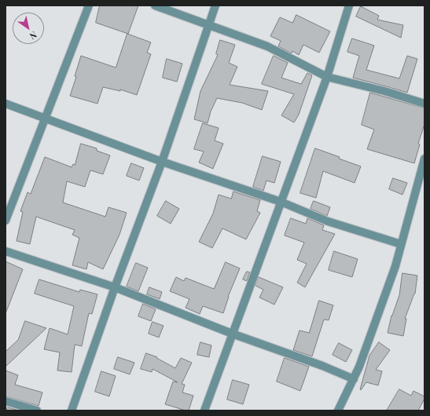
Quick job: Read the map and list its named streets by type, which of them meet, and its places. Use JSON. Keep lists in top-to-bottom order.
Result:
{
  "north": "bottom right"
}
